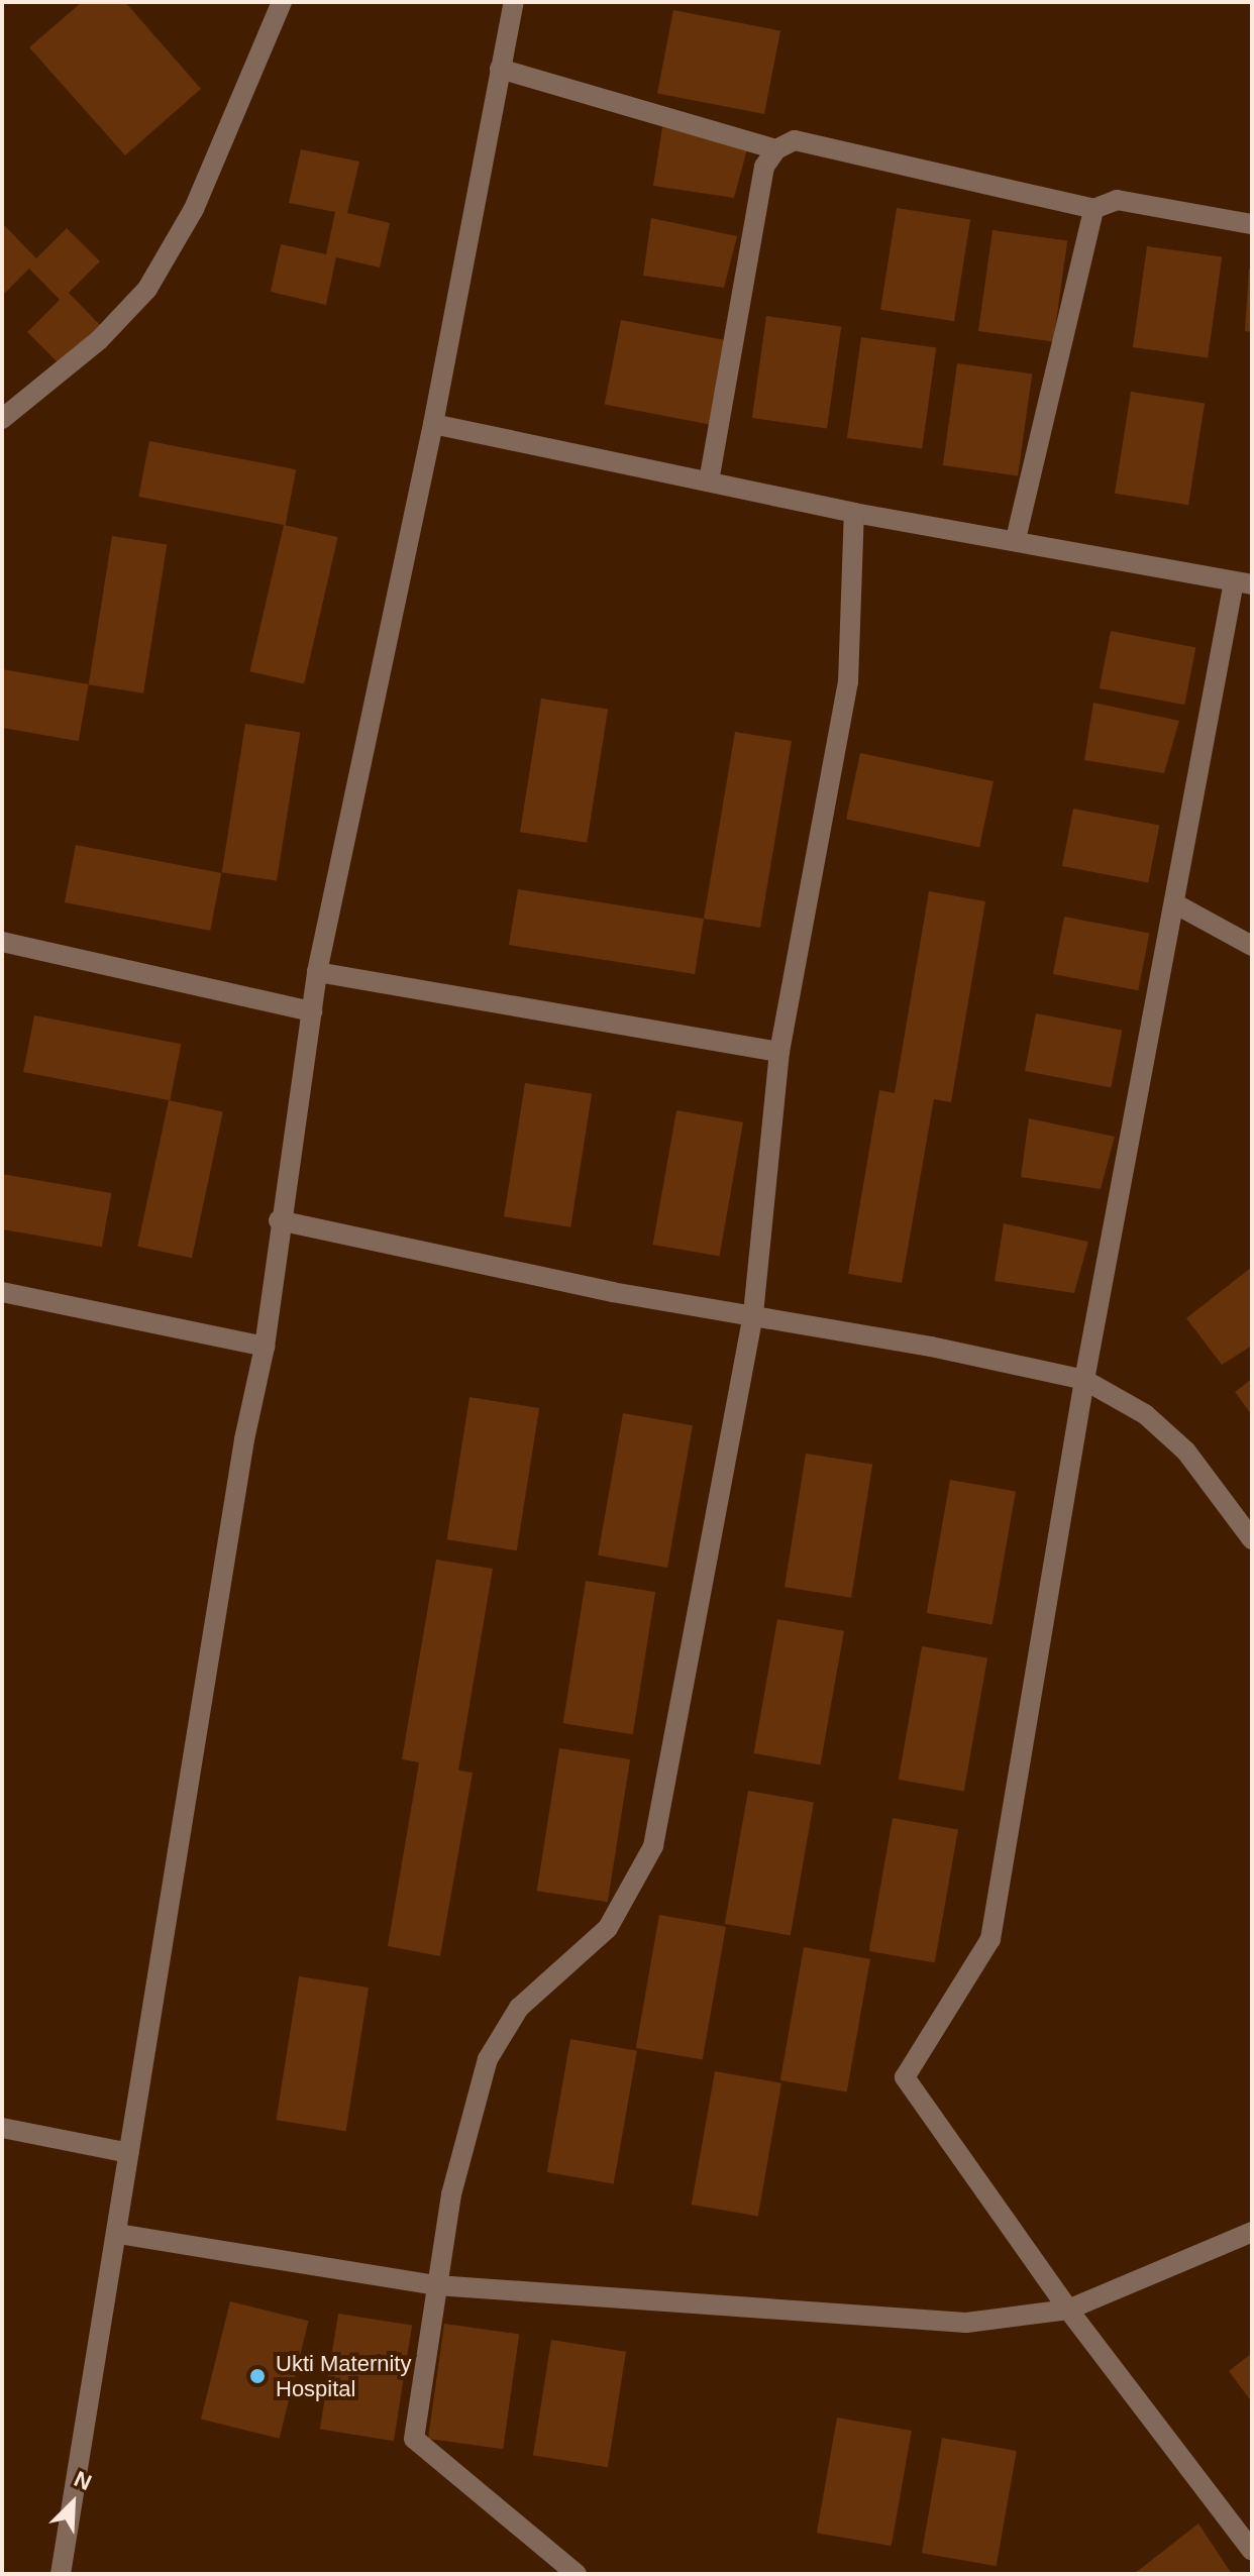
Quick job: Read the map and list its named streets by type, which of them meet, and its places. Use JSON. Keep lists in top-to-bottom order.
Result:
{
  "places": ["Ukti Maternity Hospital"],
  "north": "top right"
}
